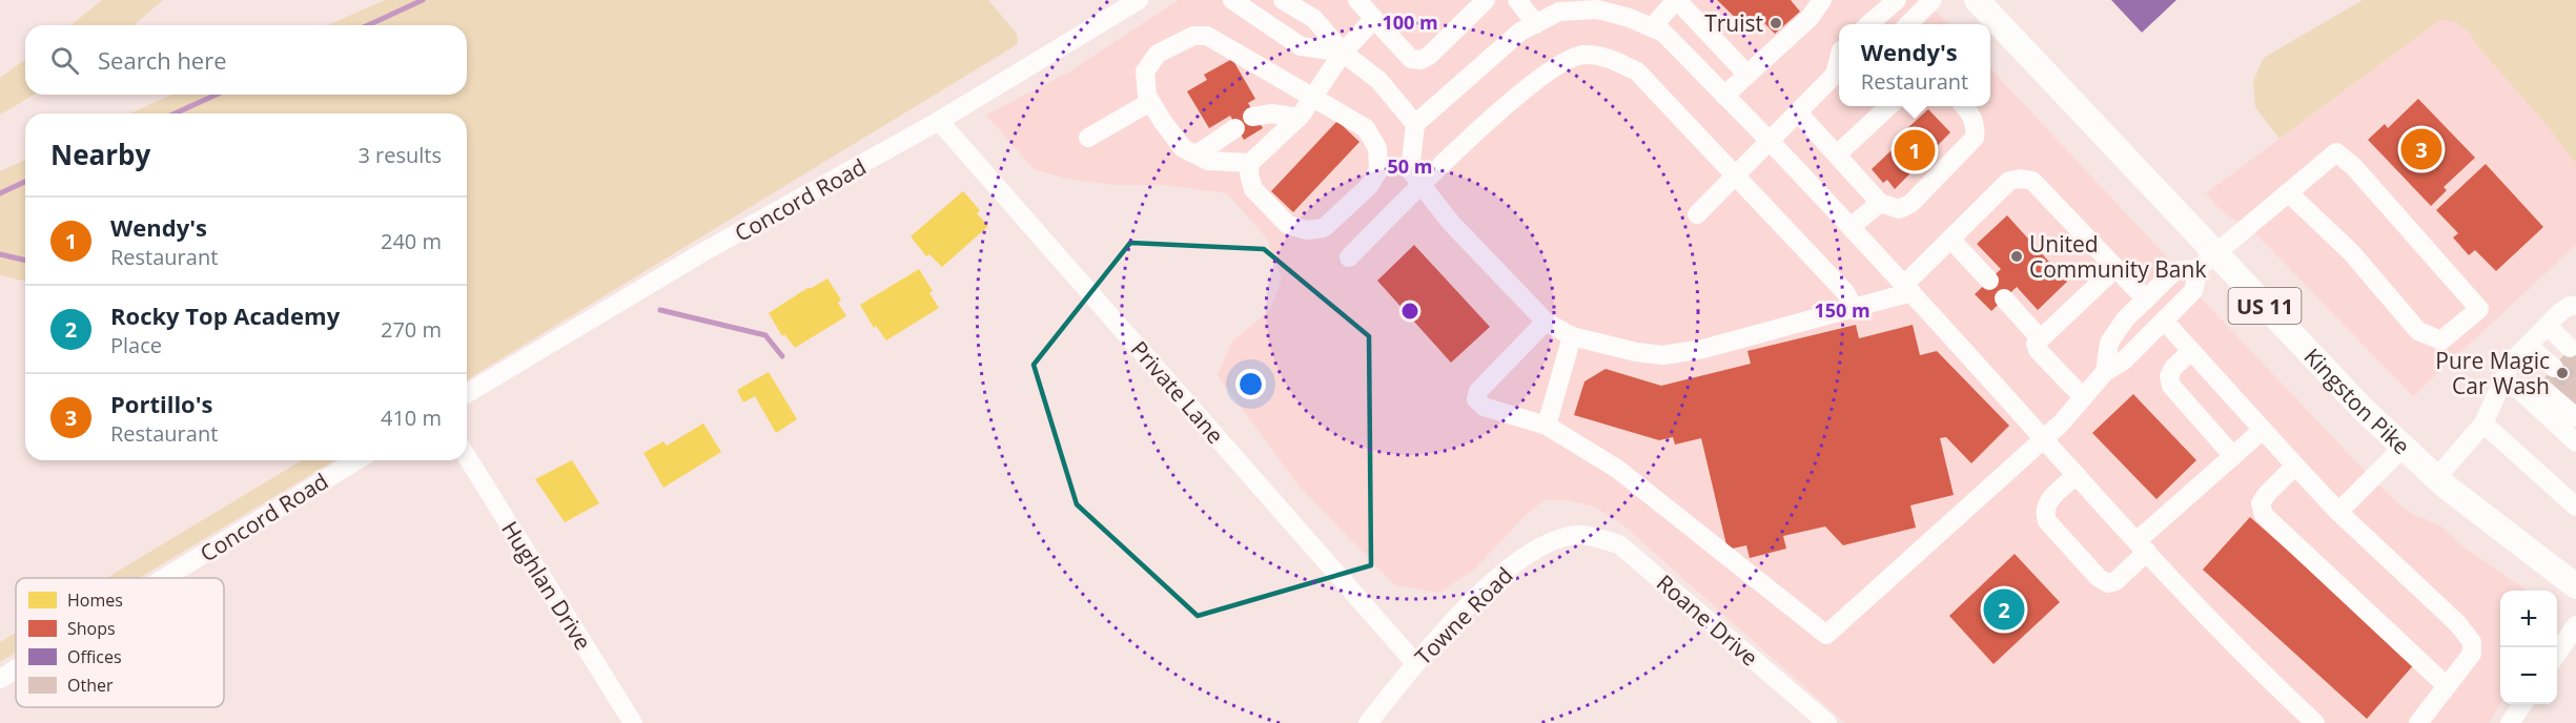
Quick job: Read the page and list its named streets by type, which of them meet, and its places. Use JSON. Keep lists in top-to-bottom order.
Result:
{
  "streets": {
    "main road": ["US 11", "Kingston Pike"],
    "street": [
      "Concord Road",
      "Private Lane",
      "Hughlan Drive",
      "Towne Road",
      "Roane Drive"
    ]
  },
  "crossings": [
    ["Concord Road", "Private Lane"],
    ["Private Lane", "Towne Road"],
    ["Towne Road", "Roane Drive"]
  ],
  "places": ["Truist", "United Community Bank", "Pure Magic Car Wash"],
  "legend": [
    "Homes",
    "Shops",
    "Offices",
    "Other"
  ],
  "page": {
    "popup": ["Wendy's", "Restaurant"],
    "search": "Search here",
    "heading": ["Nearby", "3 results"],
    "pins": ["3", "1", "2"],
    "list": [
      {
        "mark": "1",
        "name": "Wendy's",
        "note": "Restaurant",
        "value": "240 m"
      },
      {
        "mark": "2",
        "name": "Rocky Top Academy",
        "note": "Place",
        "value": "270 m"
      },
      {
        "mark": "3",
        "name": "Portillo's",
        "note": "Restaurant",
        "value": "410 m"
      }
    ],
    "map_buttons": ["+", "−"]
  },
  "rings": ["100 m", "50 m", "150 m"]
}
